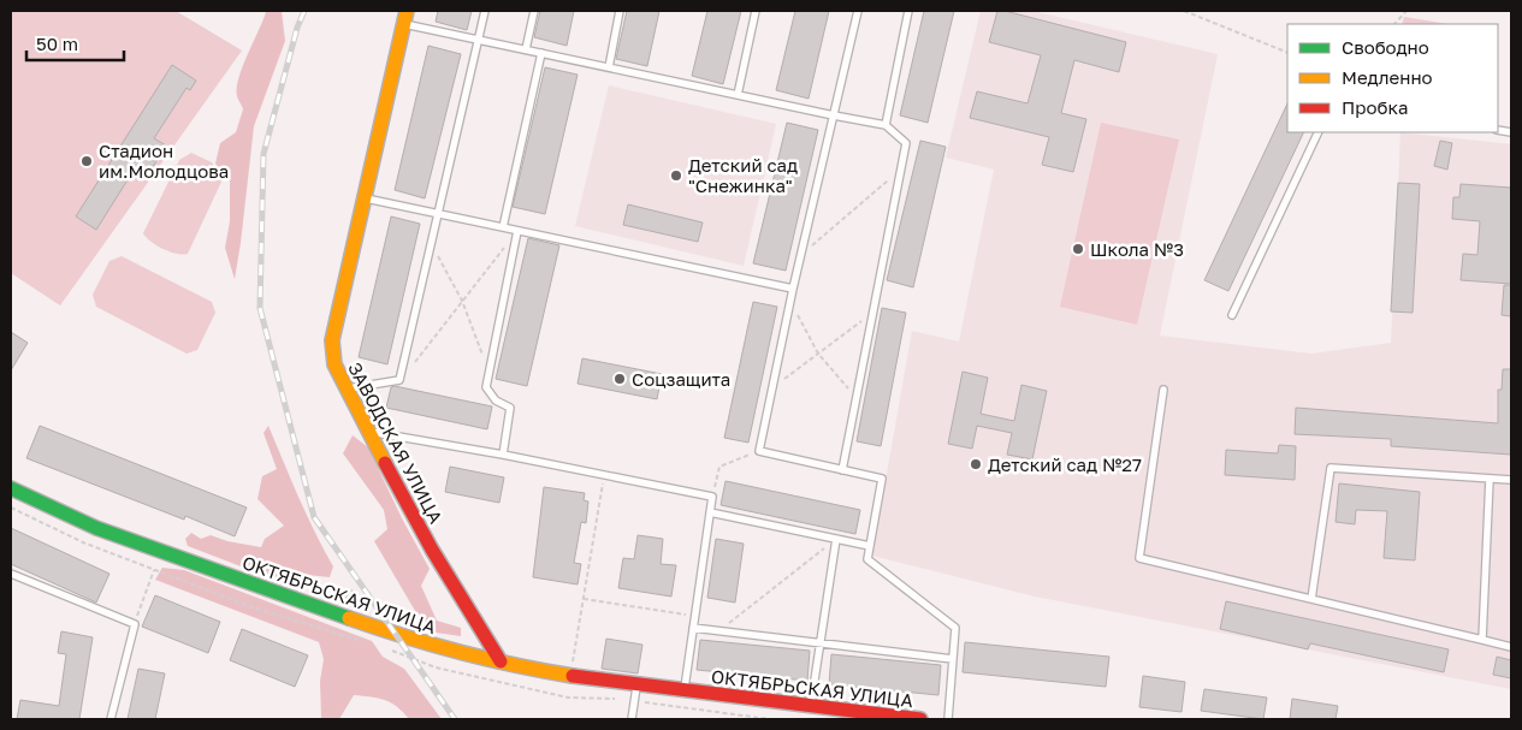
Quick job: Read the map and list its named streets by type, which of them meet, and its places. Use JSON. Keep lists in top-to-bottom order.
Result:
{
  "streets": {
    "main road": ["ЗАВОДСКАЯ УЛИЦА", "ОКТЯБРЬСКАЯ УЛИЦА"]
  },
  "crossings": [
    ["ЗАВОДСКАЯ УЛИЦА", "ОКТЯБРЬСКАЯ УЛИЦА"]
  ],
  "places": [
    "Стадион им.Молодцова",
    "Детский сад \"Снежинка\"",
    "Школа №3",
    "Соцзащита",
    "Детский сад №27"
  ],
  "legend": ["Свободно", "Медленно", "Пробка"],
  "scale_bar": "50 m"
}
